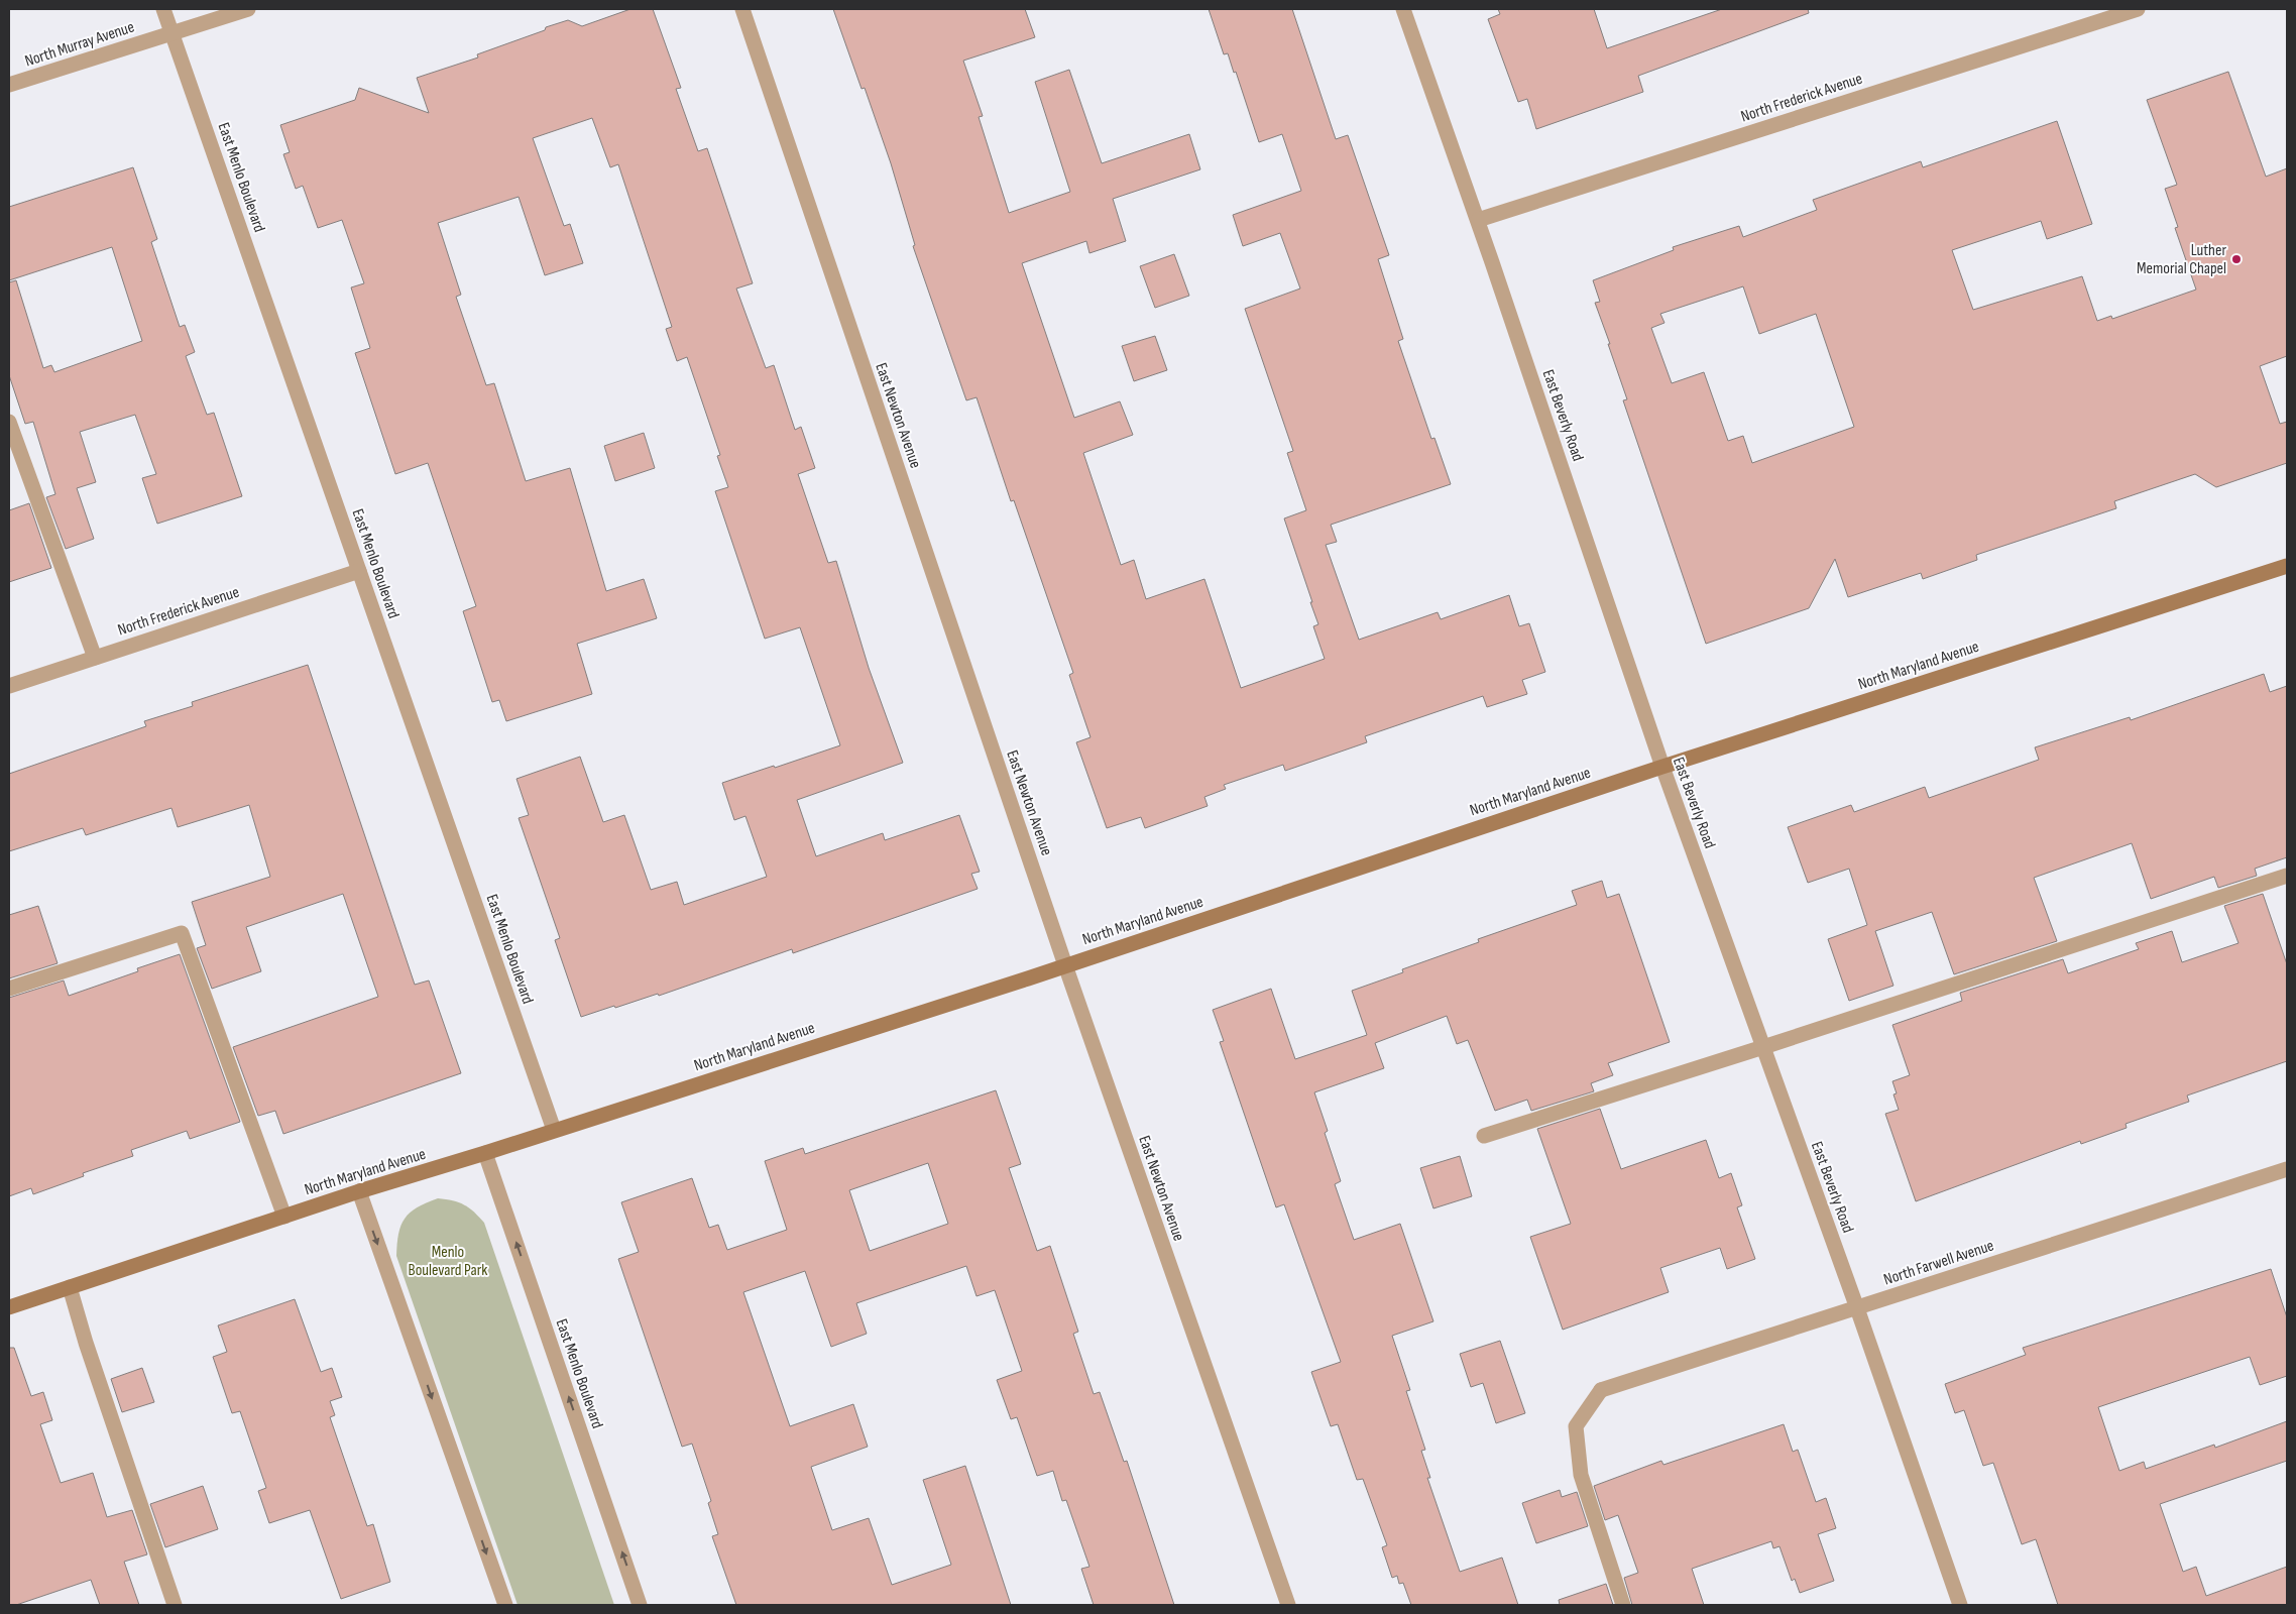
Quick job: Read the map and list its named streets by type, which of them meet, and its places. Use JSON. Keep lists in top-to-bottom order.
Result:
{
  "streets": {
    "street": [
      "North Murray Avenue",
      "North Frederick Avenue",
      "East Menlo Boulevard",
      "East Newton Avenue",
      "East Beverly Road",
      "North Maryland Avenue",
      "North Farwell Avenue"
    ]
  },
  "crossings": [
    ["North Murray Avenue", "East Menlo Boulevard"],
    ["North Frederick Avenue", "East Menlo Boulevard"],
    ["North Frederick Avenue", "East Beverly Road"],
    ["East Menlo Boulevard", "North Maryland Avenue"],
    ["East Newton Avenue", "North Maryland Avenue"],
    ["East Beverly Road", "North Maryland Avenue"],
    ["East Beverly Road", "North Farwell Avenue"]
  ],
  "parks": ["Menlo Boulevard Park"],
  "places": ["Luther Memorial Chapel"]
}
